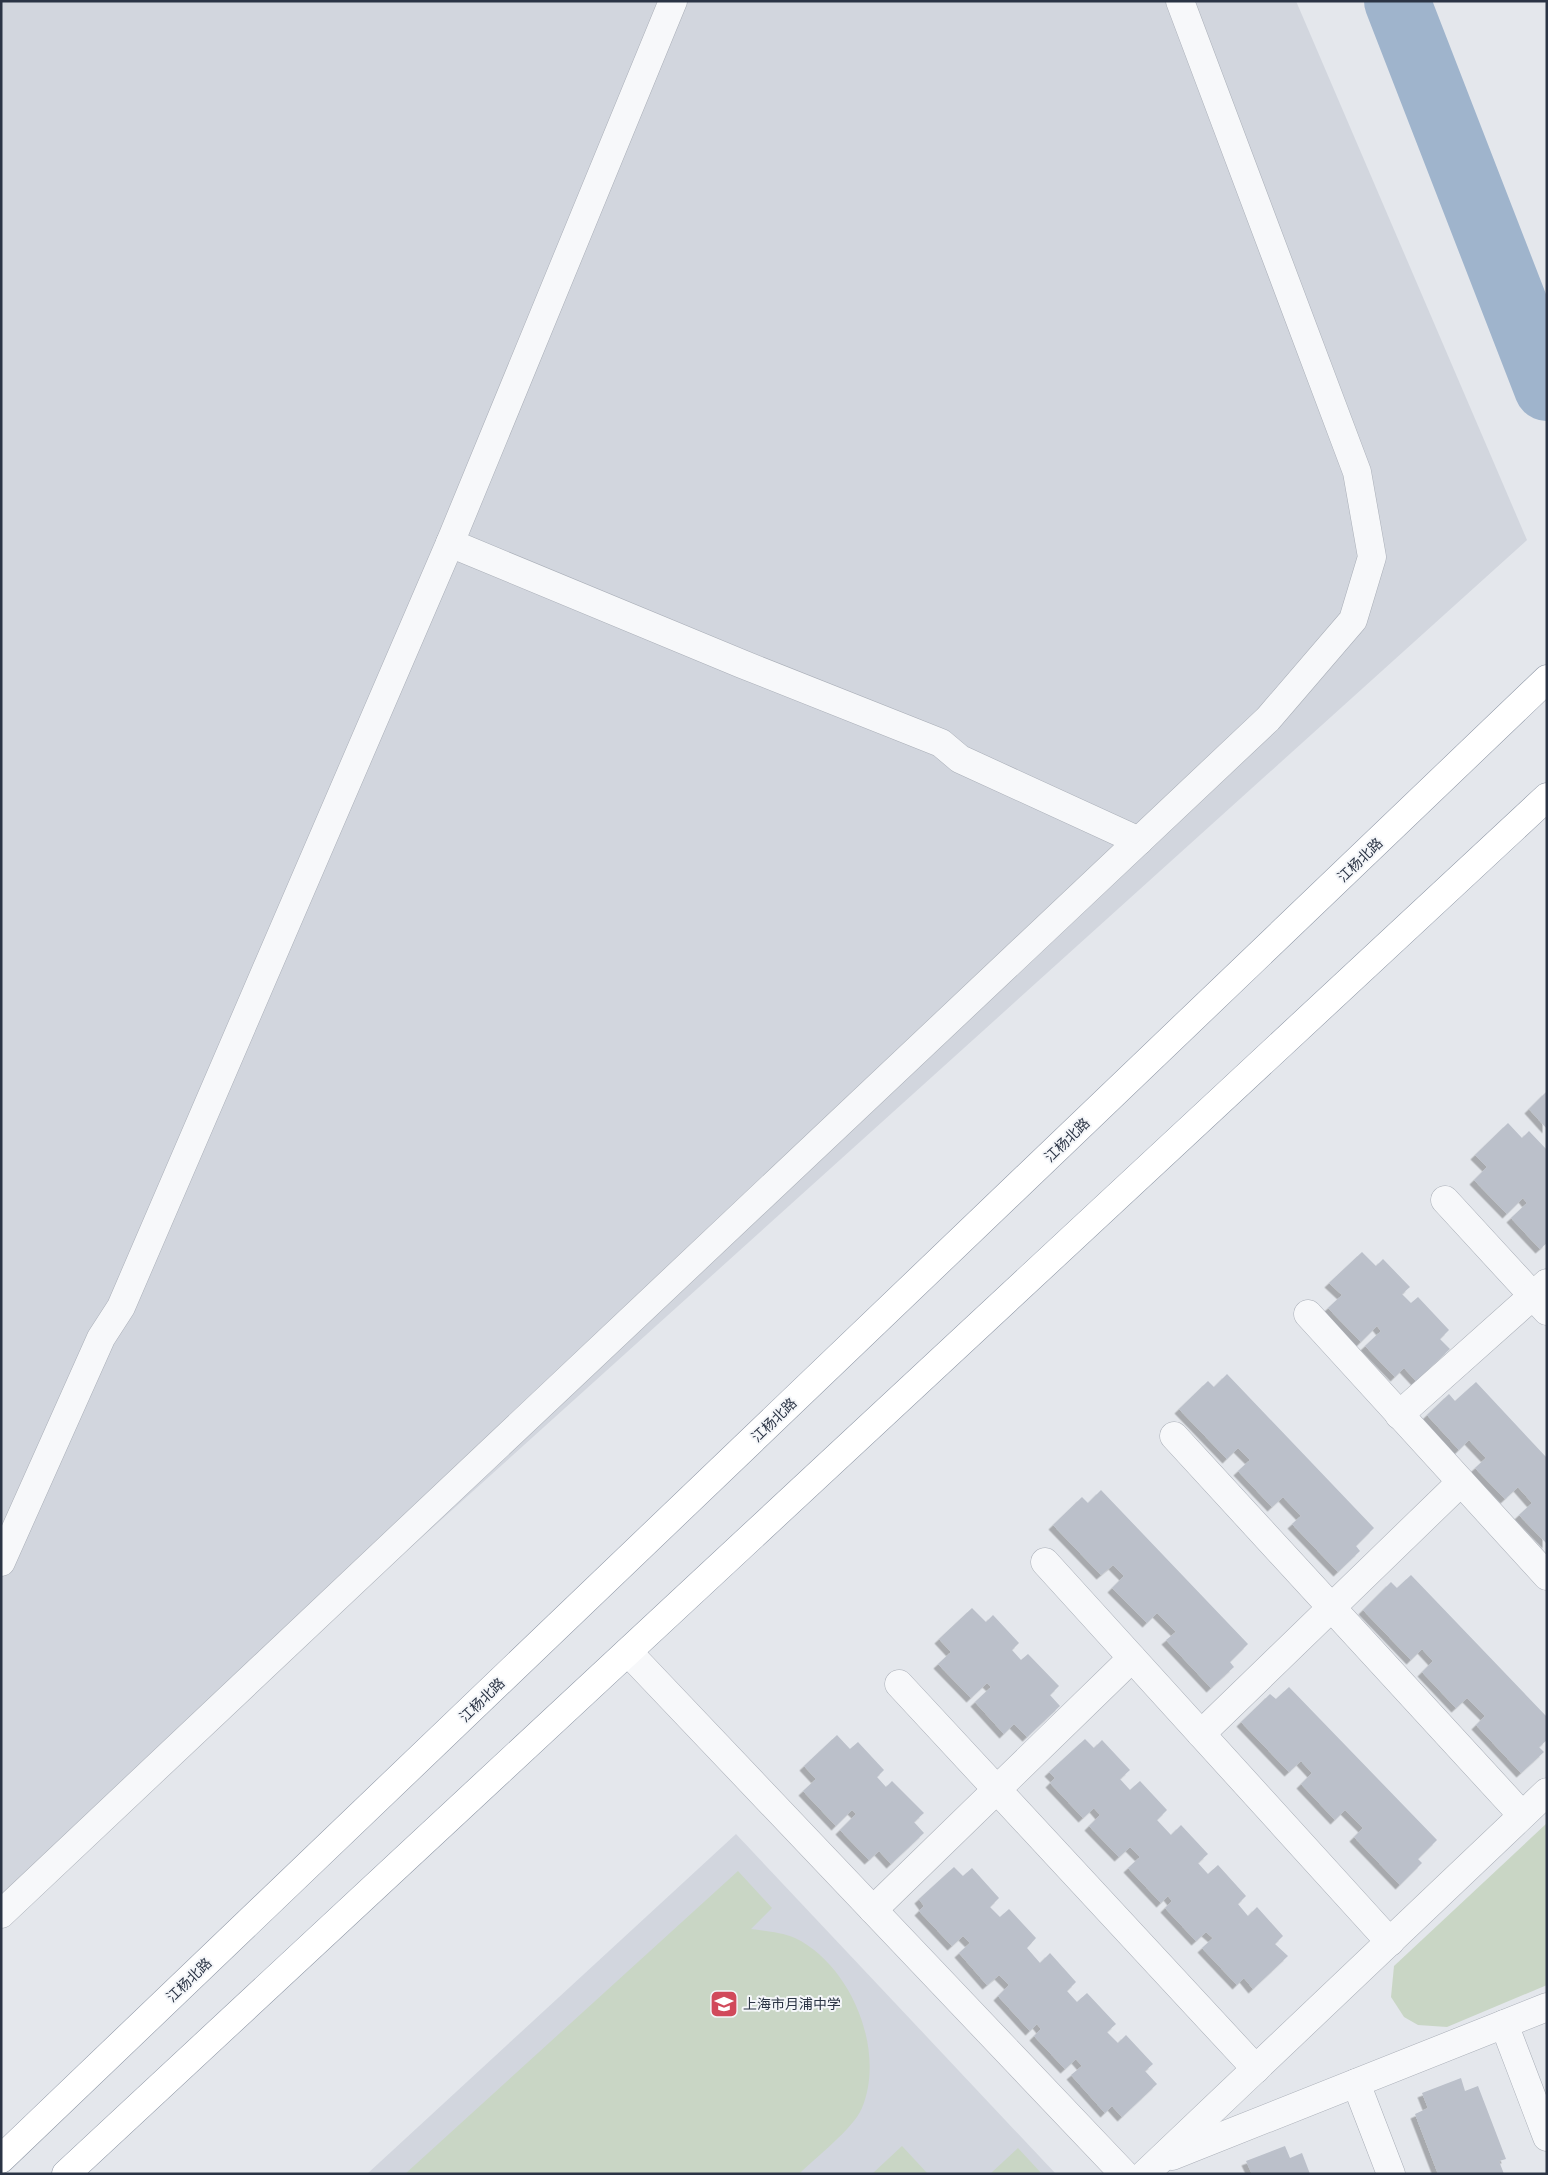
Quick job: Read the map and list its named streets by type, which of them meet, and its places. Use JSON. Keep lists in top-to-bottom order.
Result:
{
  "streets": {
    "highway": ["江杨北路"]
  },
  "places": {
    "school or university": ["上海市月浦中学"]
  }
}
